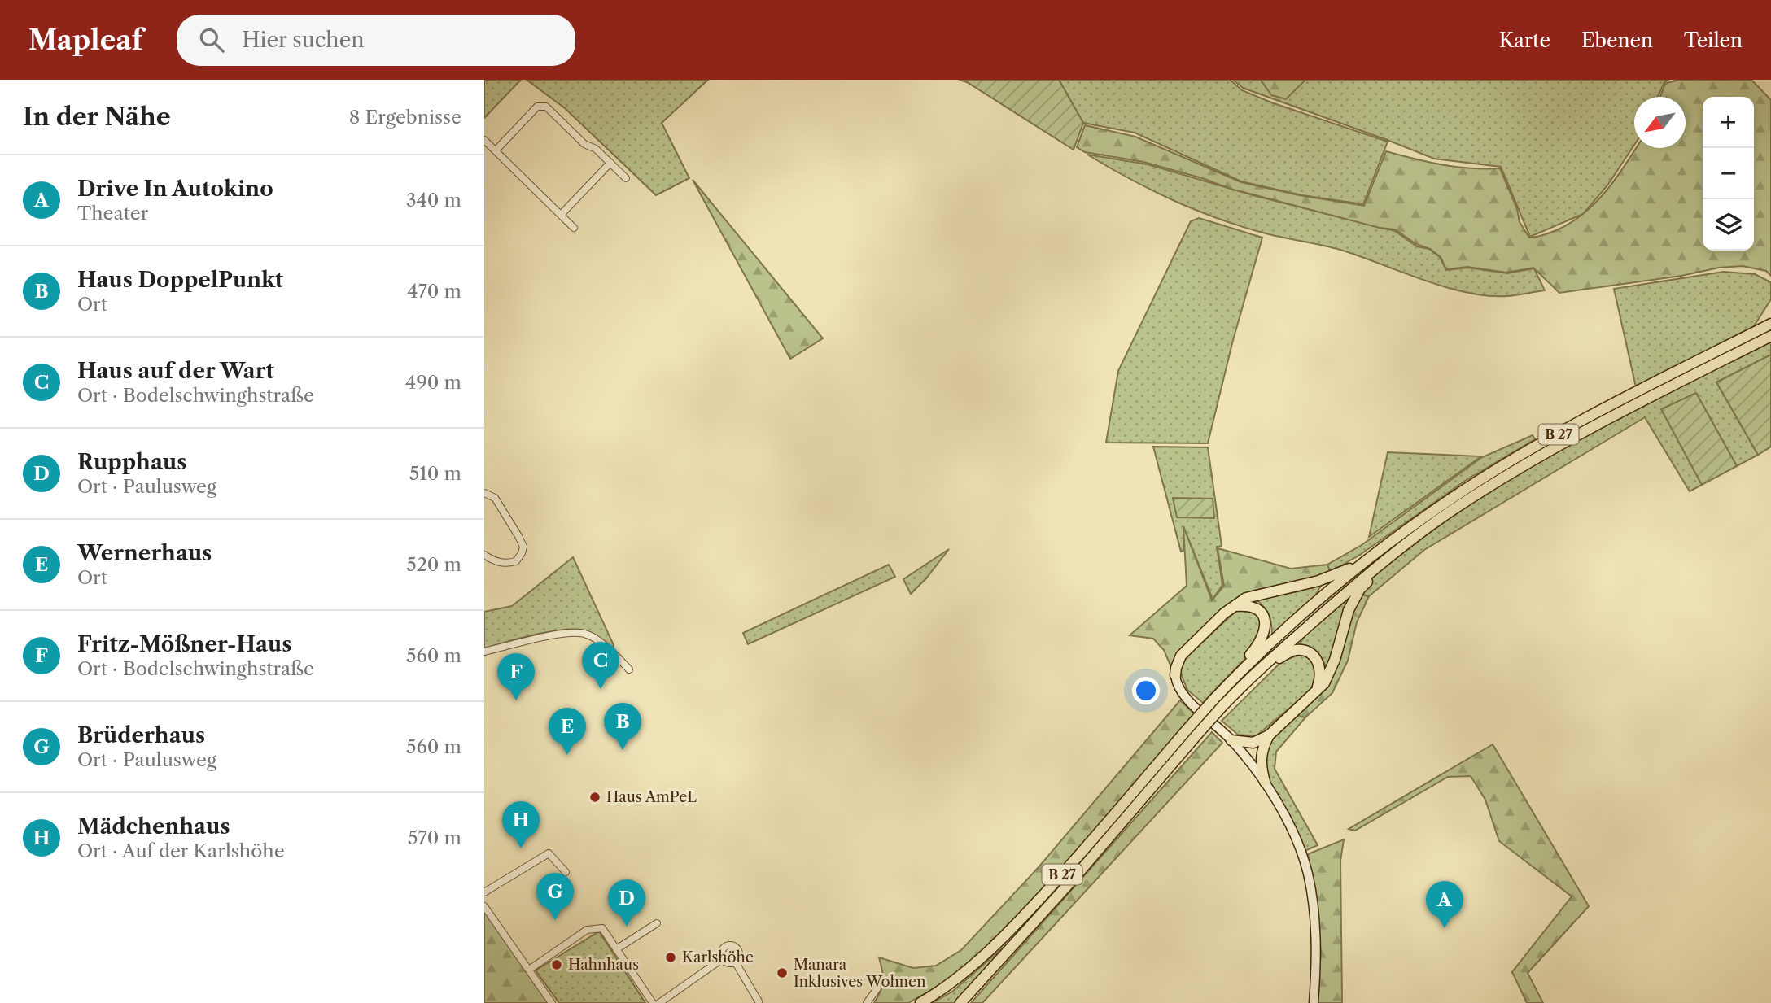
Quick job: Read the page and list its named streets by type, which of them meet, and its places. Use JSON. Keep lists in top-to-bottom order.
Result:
{
  "streets": {
    "highway": ["B 27"]
  },
  "places": [
    "Haus AmPeL",
    "Karlshöhe",
    "Hahnhaus",
    "Manara Inklusives Wohnen"
  ],
  "north": "bottom left",
  "page": {
    "header": "Mapleaf",
    "search": "Hier suchen",
    "nav": ["Karte", "Ebenen", "Teilen"],
    "heading": ["In der Nähe", "8 Ergebnisse"],
    "map_buttons": ["+", "−"],
    "list": [
      {
        "mark": "A",
        "name": "Drive In Autokino",
        "note": "Theater",
        "value": "340 m"
      },
      {
        "mark": "B",
        "name": "Haus DoppelPunkt",
        "note": "Ort",
        "value": "470 m"
      },
      {
        "mark": "C",
        "name": "Haus auf der Wart",
        "note": "Ort · Bodelschwinghstraße",
        "value": "490 m"
      },
      {
        "mark": "D",
        "name": "Rupphaus",
        "note": "Ort · Paulusweg",
        "value": "510 m"
      },
      {
        "mark": "E",
        "name": "Wernerhaus",
        "note": "Ort",
        "value": "520 m"
      },
      {
        "mark": "F",
        "name": "Fritz-Mößner-Haus",
        "note": "Ort · Bodelschwinghstraße",
        "value": "560 m"
      },
      {
        "mark": "G",
        "name": "Brüderhaus",
        "note": "Ort · Paulusweg",
        "value": "560 m"
      },
      {
        "mark": "H",
        "name": "Mädchenhaus",
        "note": "Ort · Auf der Karlshöhe",
        "value": "570 m"
      }
    ],
    "pins": [
      "C",
      "F",
      "B",
      "E",
      "H",
      "G",
      "D",
      "A"
    ]
  }
}
